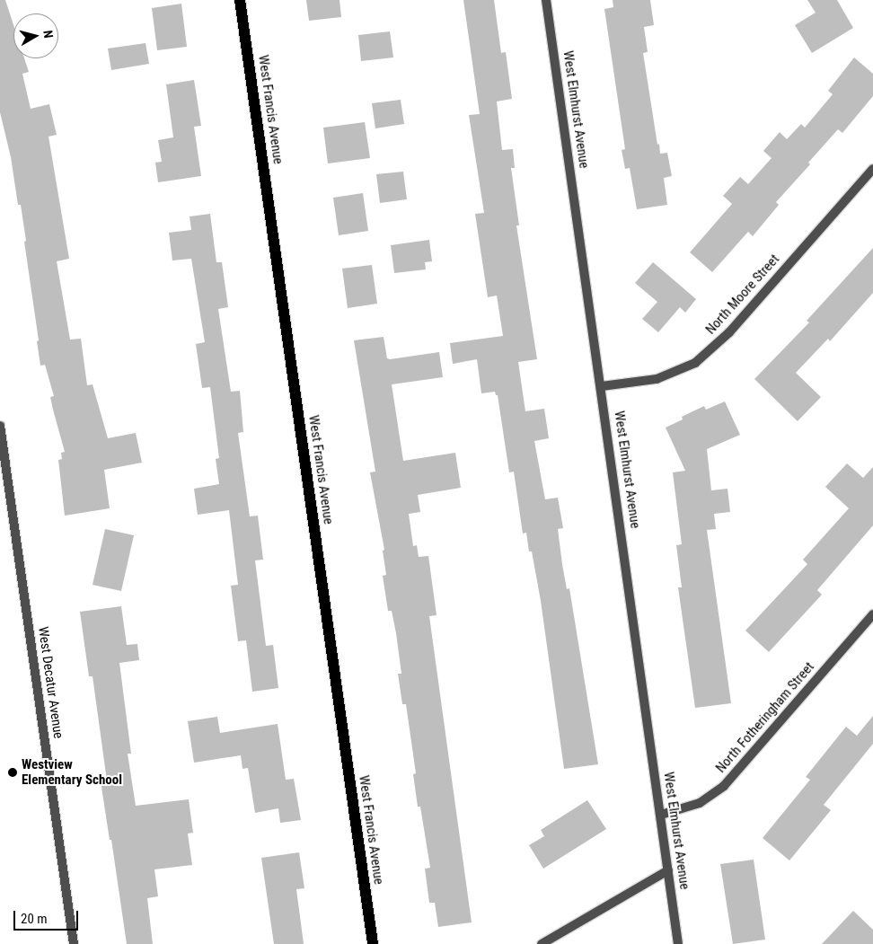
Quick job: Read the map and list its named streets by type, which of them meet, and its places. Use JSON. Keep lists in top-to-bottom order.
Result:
{
  "streets": {
    "main road": ["West Francis Avenue"],
    "street": [
      "West Elmhurst Avenue",
      "North Moore Street",
      "West Decatur Avenue",
      "North Fotheringham Street"
    ]
  },
  "crossings": [
    ["West Elmhurst Avenue", "North Moore Street"],
    ["West Elmhurst Avenue", "North Fotheringham Street"]
  ],
  "places": ["Westview Elementary School"],
  "scale_bar": "20 m",
  "north": "right"
}
